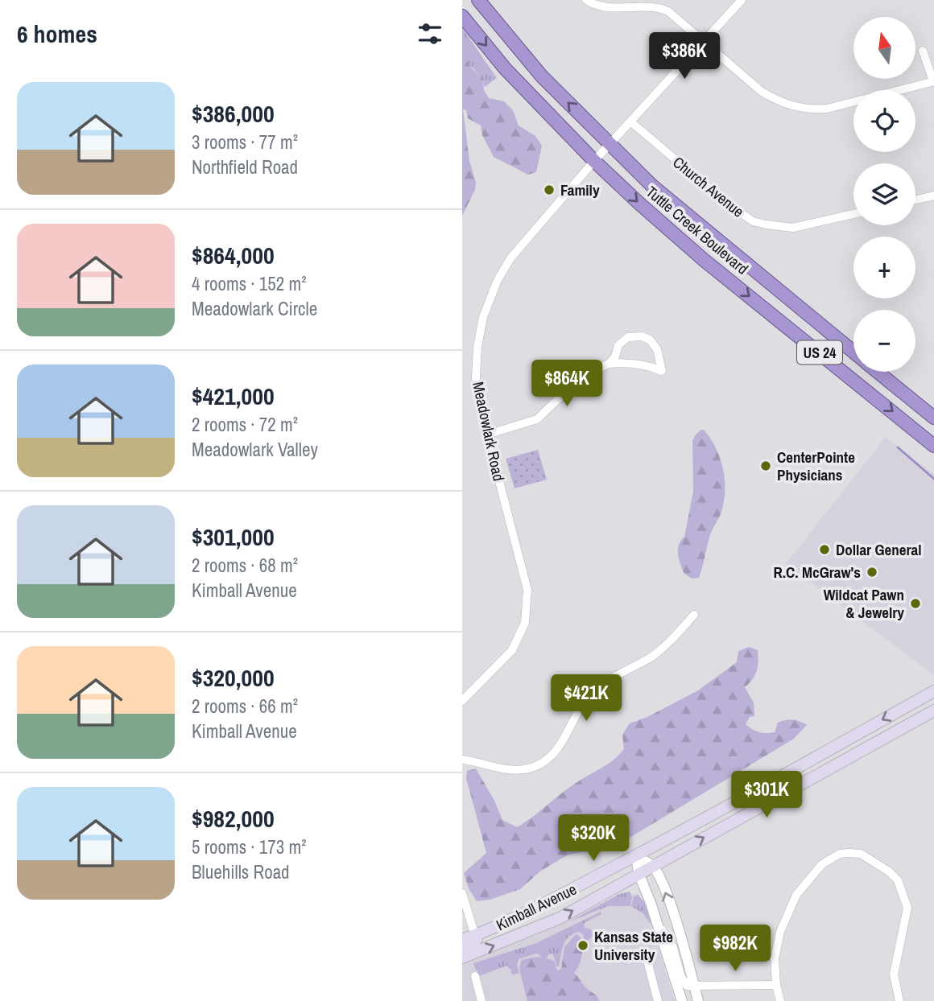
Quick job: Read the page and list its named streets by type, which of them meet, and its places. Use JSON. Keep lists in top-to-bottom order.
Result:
{
  "streets": {
    "highway": ["Tuttle Creek Boulevard", "US 24"],
    "main road": ["Kimball Avenue"],
    "street": ["Church Avenue", "Meadowlark Road"]
  },
  "crossings": [
    ["Church Avenue", "Meadowlark Road"],
    ["Tuttle Creek Boulevard", "Meadowlark Road"]
  ],
  "places": [
    "Family",
    "CenterPointe Physicians",
    "Dollar General",
    "R.C. McGraw's",
    "Wildcat Pawn & Jewelry",
    "Kansas State University"
  ],
  "north": "top",
  "page": {
    "heading": "6 homes",
    "map_buttons": ["+", "−"],
    "price": [
      "$386K",
      "$864K",
      "$421K",
      "$301K",
      "$320K",
      "$982K"
    ],
    "list": [
      {
        "name": "$386,000",
        "note": "3 rooms · 77 m² · Northfield Road"
      },
      {
        "name": "$864,000",
        "note": "4 rooms · 152 m² · Meadowlark Circle"
      },
      {
        "name": "$421,000",
        "note": "2 rooms · 72 m² · Meadowlark Valley"
      },
      {
        "name": "$301,000",
        "note": "2 rooms · 68 m² · Kimball Avenue"
      },
      {
        "name": "$320,000",
        "note": "2 rooms · 66 m² · Kimball Avenue"
      },
      {
        "name": "$982,000",
        "note": "5 rooms · 173 m² · Bluehills Road"
      }
    ]
  }
}
